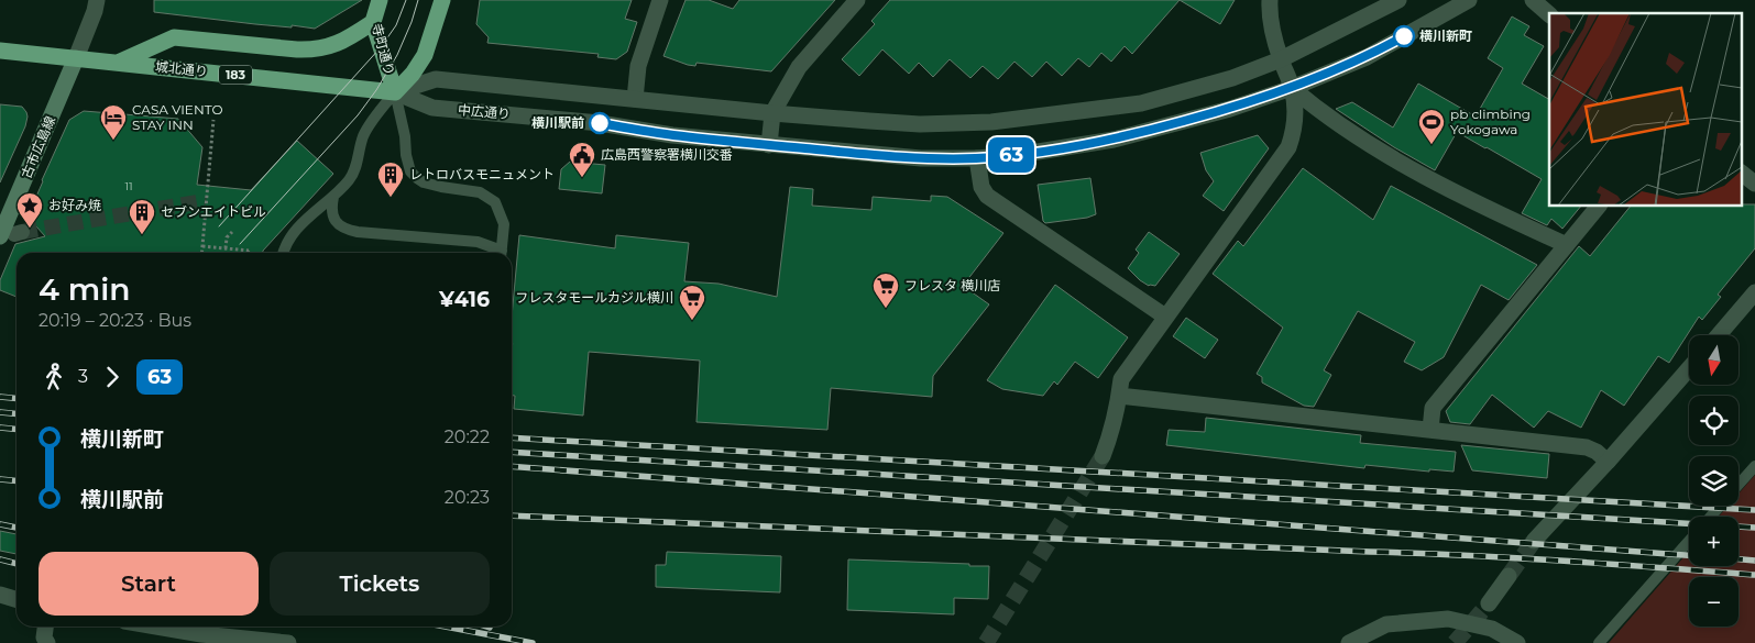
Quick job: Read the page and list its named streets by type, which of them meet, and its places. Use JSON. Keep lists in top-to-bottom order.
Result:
{
  "streets": {
    "highway": ["寺町通り", "城北通り", "183"],
    "main road": ["古市広島線"],
    "street": ["中広通り"]
  },
  "crossings": [
    ["寺町通り", "城北通り"],
    ["寺町通り", "中広通り"],
    ["城北通り", "中広通り"],
    ["城北通り", "古市広島線"]
  ],
  "places": {
    "other": ["横川新町", "横川駅前"],
    "hotel": ["CASA VIENTO STAY INN"],
    "sports": ["pb climbing Yokogawa"],
    "public building": ["広島西警察署横川交番"],
    "building": ["レトロバスモニュメント", "セブンエイトビル"],
    "place": ["お好み焼"],
    "supermarket": ["フレスタ 横川店", "フレスタモールカジル横川"]
  },
  "lines": ["bus line 63"],
  "house_numbers": ["11"],
  "north": "bottom",
  "page": {
    "on_map": "63",
    "heading": ["4 min", "20:19 – 20:23 · Bus", "¥416"],
    "map_buttons": ["+", "−"],
    "legs": ["3", "63"],
    "list": [
      {
        "name": "横川新町",
        "value": "20:22"
      },
      {
        "name": "横川駅前",
        "value": "20:23"
      }
    ],
    "buttons": ["Start", "Tickets"]
  }
}
